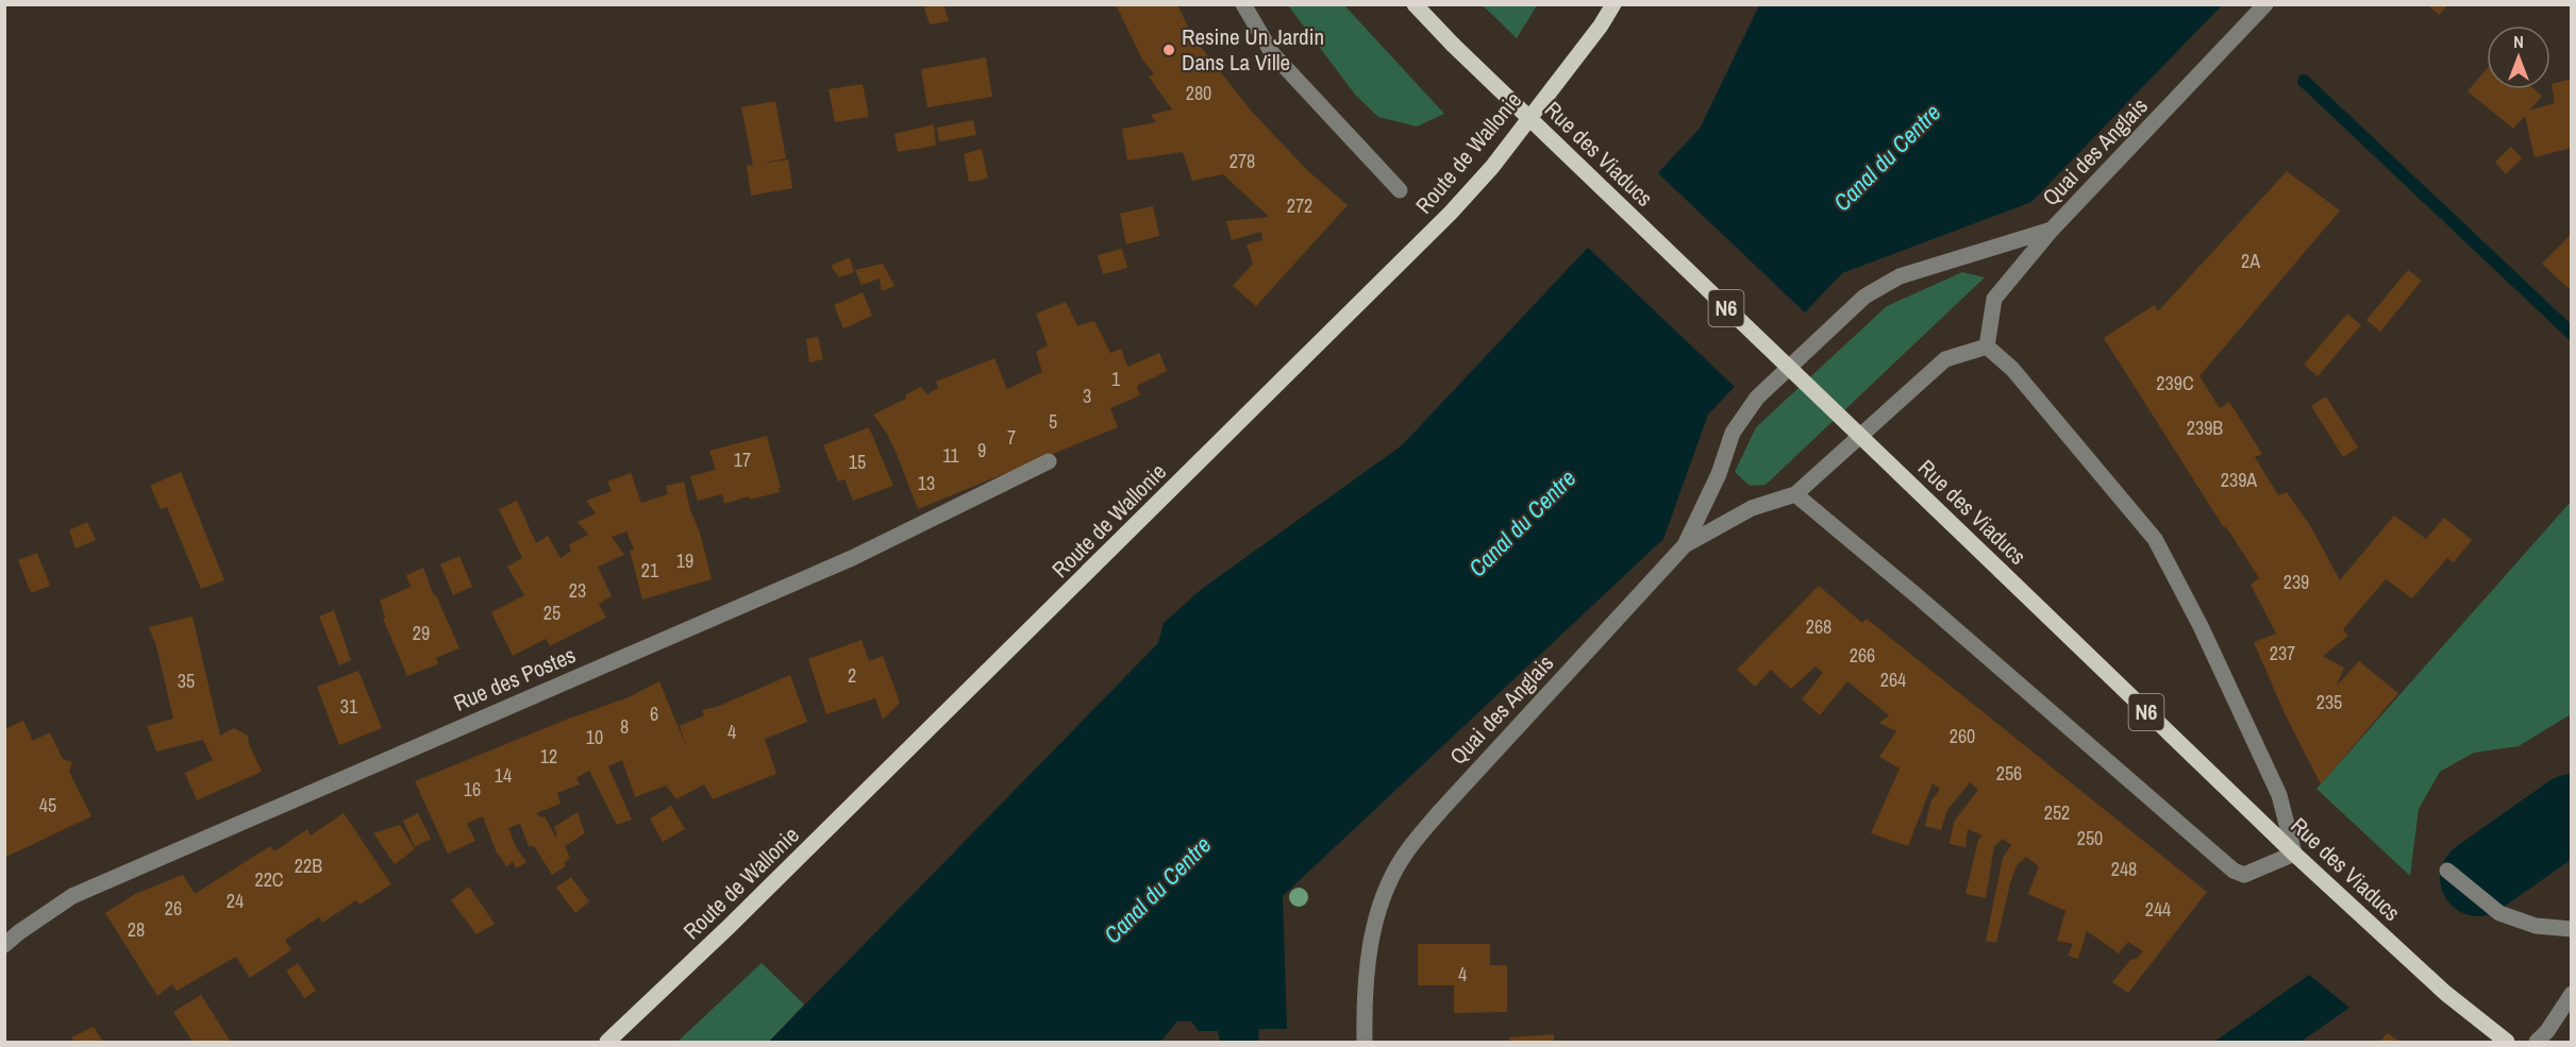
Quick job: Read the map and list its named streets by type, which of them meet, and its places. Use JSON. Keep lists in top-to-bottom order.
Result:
{
  "streets": {
    "main road": ["Route de Wallonie", "Rue des Viaducs", "N6"],
    "street": ["Quai des Anglais", "Rue des Postes"]
  },
  "water": ["Canal du Centre"],
  "places": ["Resine Un Jardin Dans La Ville"],
  "house_numbers": [
    "280",
    "278",
    "272",
    "2A",
    "1",
    "239C",
    "3",
    "5",
    "239B",
    "7",
    "9",
    "11",
    "17",
    "15",
    "239A",
    "13",
    "19",
    "21",
    "239",
    "23",
    "25",
    "268",
    "29",
    "237",
    "266",
    "2",
    "264",
    "35",
    "235",
    "31",
    "6",
    "8",
    "4",
    "260",
    "10",
    "12",
    "256",
    "14",
    "16",
    "45",
    "252",
    "250",
    "22B",
    "248",
    "22C",
    "24",
    "26",
    "244",
    "28",
    "4"
  ],
  "north": "top"
}
